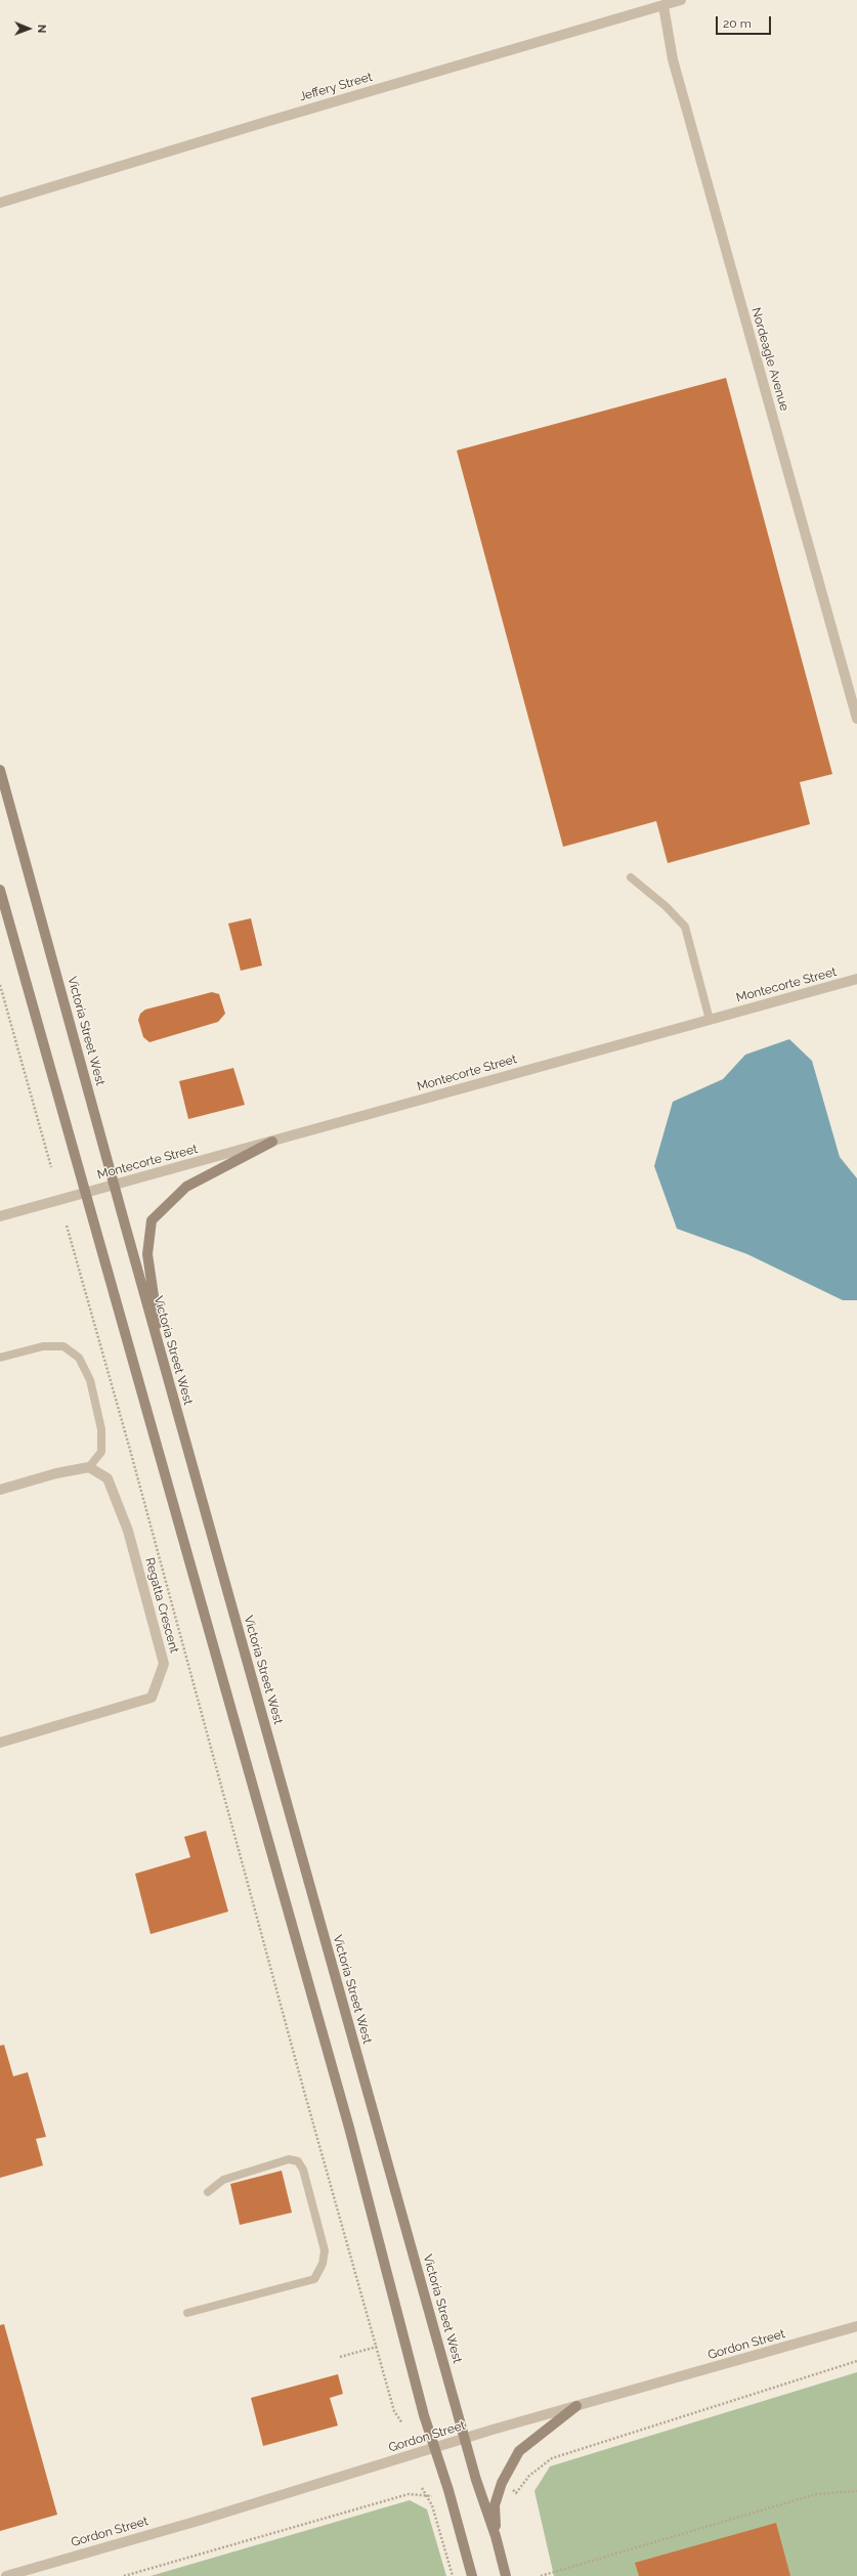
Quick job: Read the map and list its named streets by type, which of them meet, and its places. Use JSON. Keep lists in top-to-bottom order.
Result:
{
  "streets": {
    "main road": ["Victoria Street West"],
    "street": [
      "Jeffery Street",
      "Nordeagle Avenue",
      "Montecorte Street",
      "Regatta Crescent",
      "Gordon Street"
    ]
  },
  "crossings": [
    ["Jeffery Street", "Nordeagle Avenue"],
    ["Montecorte Street", "Victoria Street West"],
    ["Victoria Street West", "Gordon Street"]
  ],
  "scale_bar": "20 m",
  "north": "right"
}
